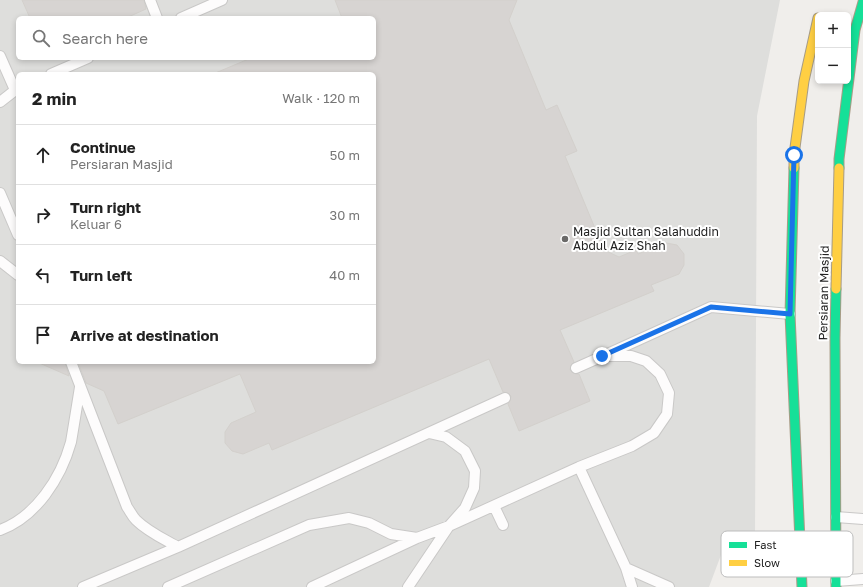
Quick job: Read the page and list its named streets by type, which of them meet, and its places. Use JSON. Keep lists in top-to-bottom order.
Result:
{
  "streets": {
    "main road": ["Persiaran Masjid"]
  },
  "places": ["Masjid Sultan Salahuddin Abdul Aziz Shah"],
  "legend": ["Fast", "Slow"],
  "page": {
    "map_buttons": ["+", "−"],
    "search": "Search here",
    "heading": ["2 min", "Walk · 120 m"],
    "list": [
      ["Continue", "Persiaran Masjid", "50 m"],
      ["Turn right", "Keluar 6", "30 m"],
      ["Turn left", "40 m"],
      "Arrive at destination"
    ]
  }
}
